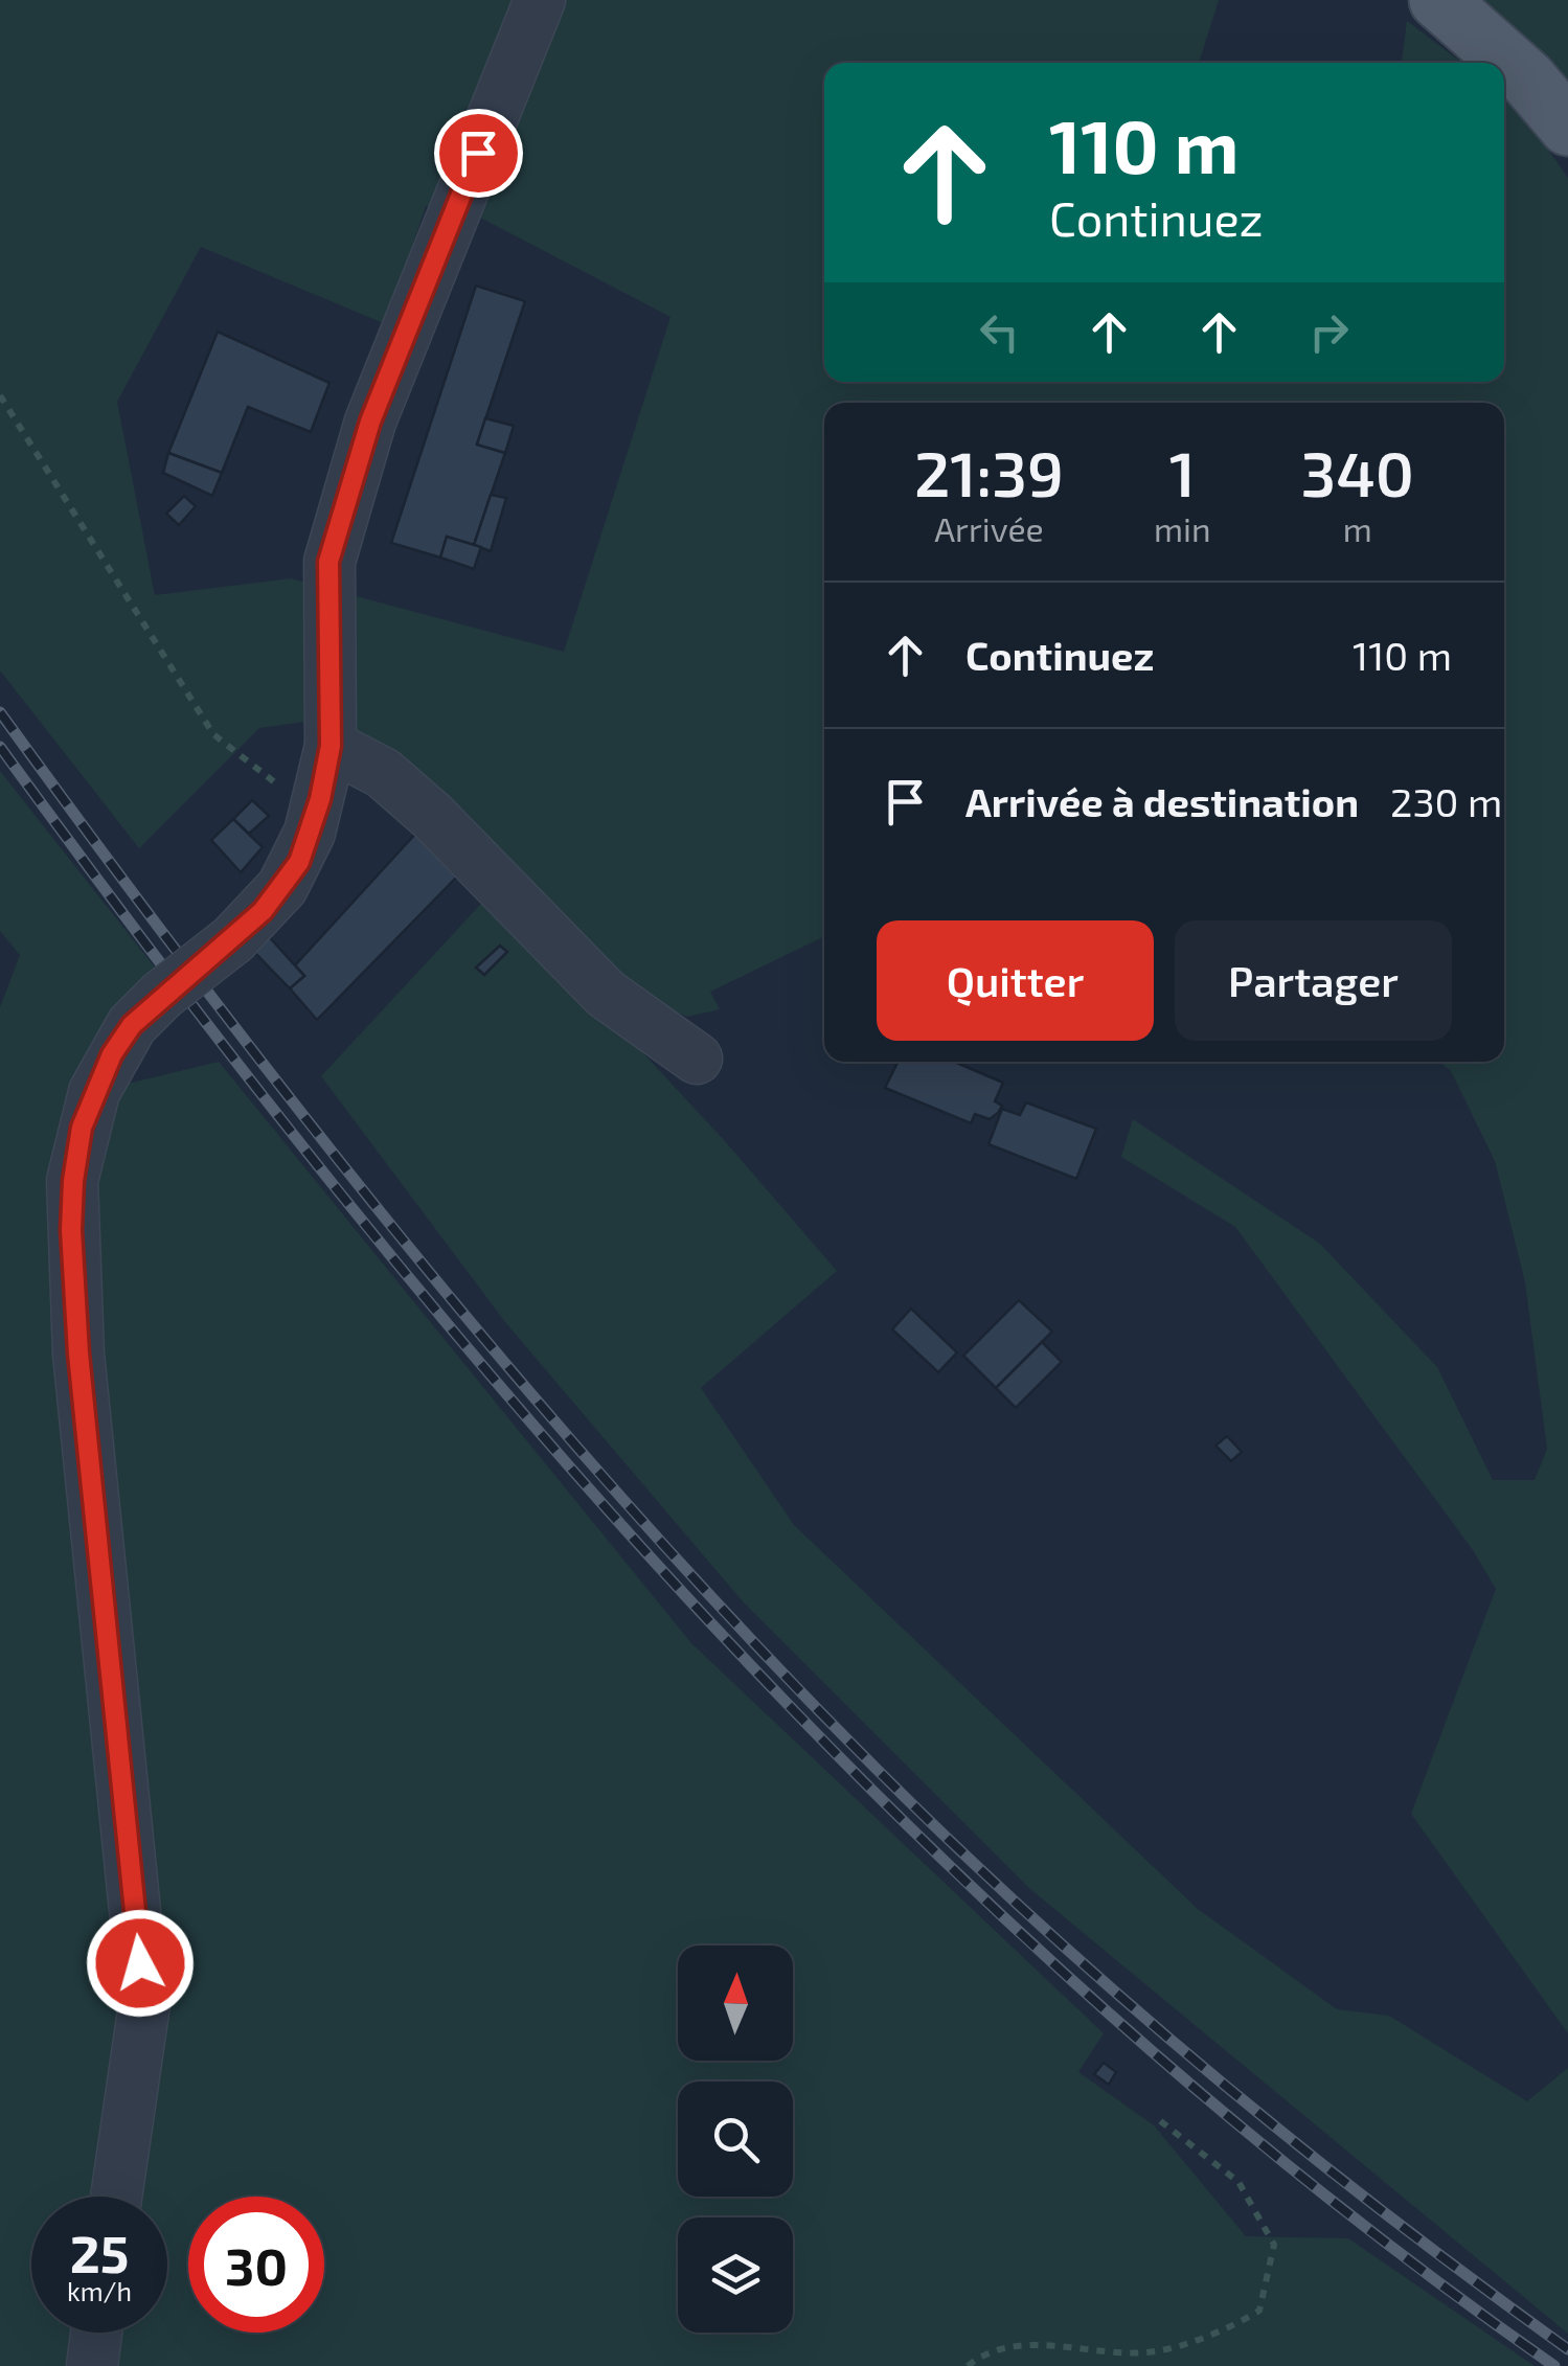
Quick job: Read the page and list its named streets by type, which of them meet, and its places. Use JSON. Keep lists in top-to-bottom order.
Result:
{
  "north": "top",
  "page": {
    "turn": ["110 m", "Continuez"],
    "eta": [
      "21:39",
      "Arrivée",
      "1",
      "min",
      "340",
      "m"
    ],
    "list": [
      {
        "name": "Continuez",
        "value": "110 m"
      },
      {
        "name": "Arrivée à destination",
        "value": "230 m"
      }
    ],
    "buttons": ["Quitter", "Partager"],
    "speed": "25 km/h",
    "limit": "30"
  }
}
